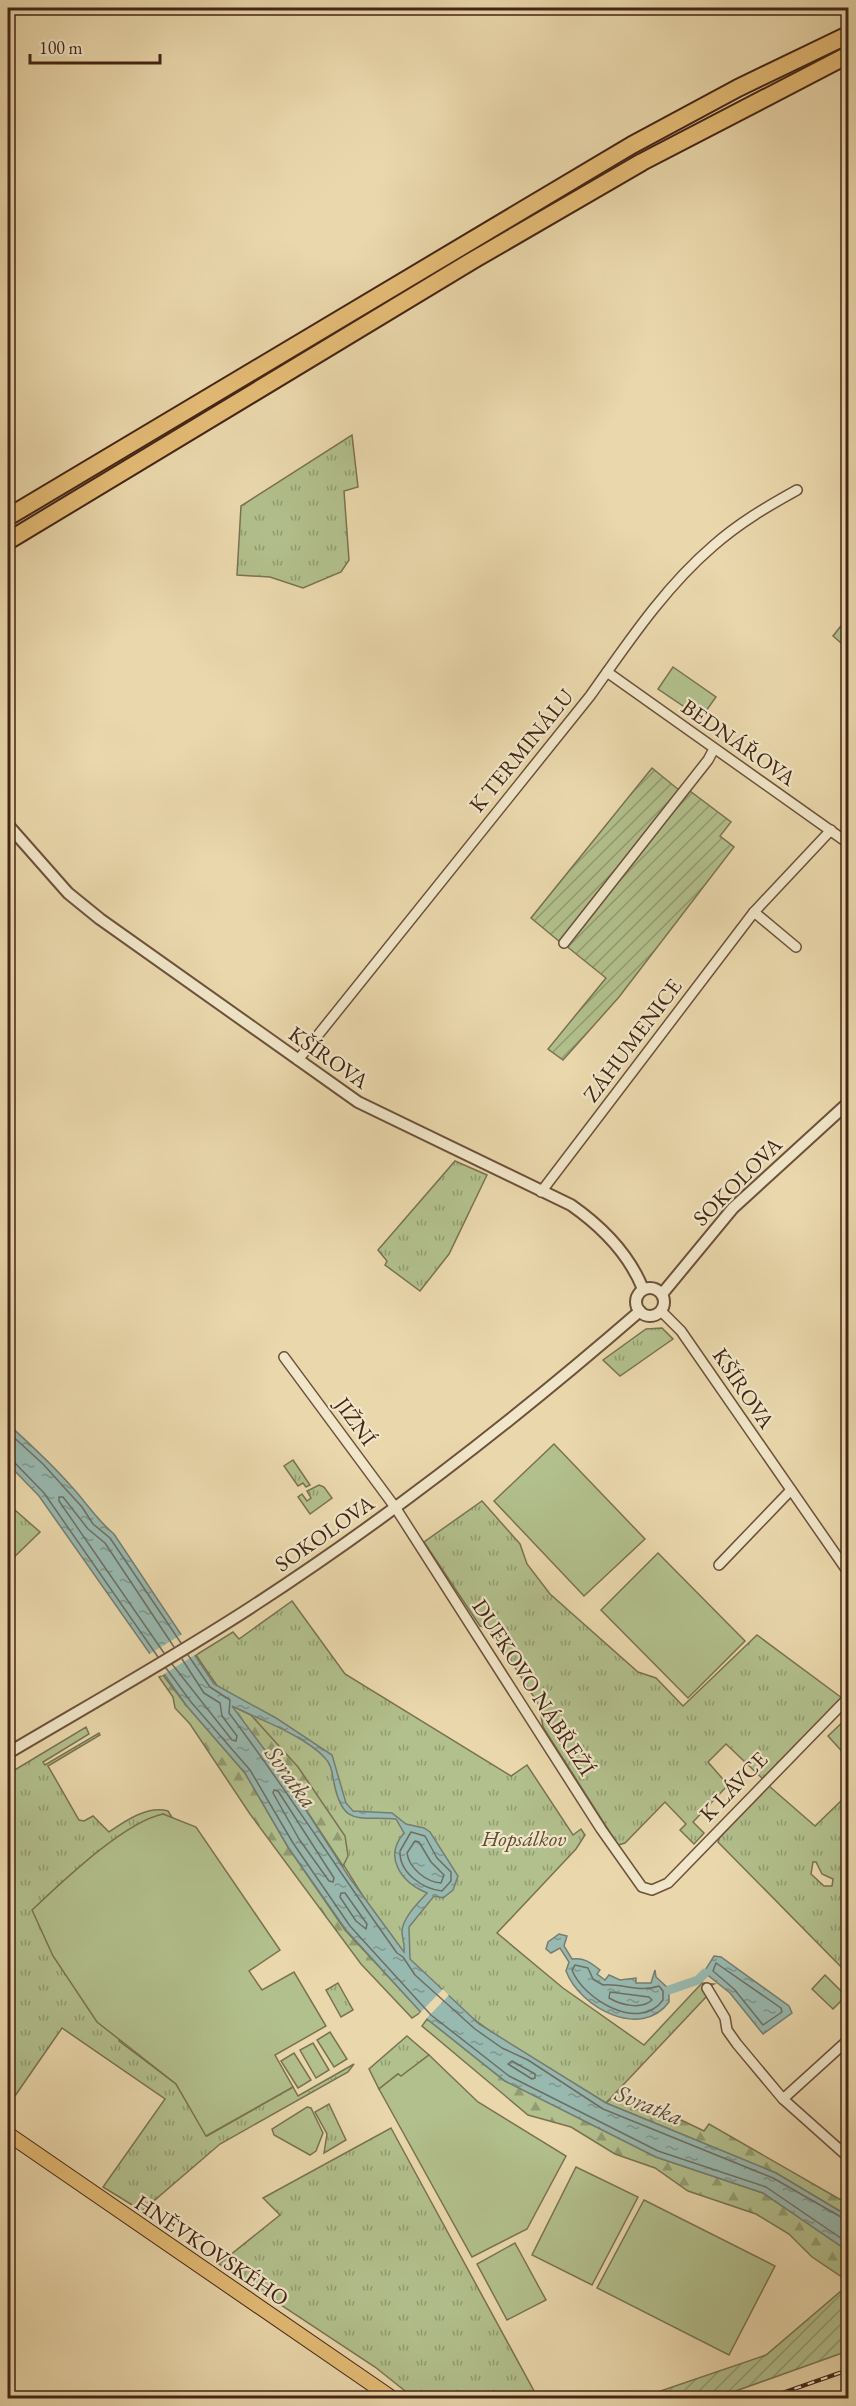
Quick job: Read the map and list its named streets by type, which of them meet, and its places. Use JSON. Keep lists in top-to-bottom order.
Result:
{
  "streets": {
    "main road": ["HNĚVKOVSKÉHO"],
    "street": [
      "BEDNÁŘOVA",
      "K TERMINÁLU",
      "ZÁHUMENICE",
      "KŠÍROVA",
      "SOKOLOVA",
      "JIŽNÍ",
      "DUFKOVO NÁBŘEŽÍ",
      "K LÁVCE"
    ]
  },
  "crossings": [
    ["BEDNÁŘOVA", "K TERMINÁLU"],
    ["BEDNÁŘOVA", "ZÁHUMENICE"],
    ["K TERMINÁLU", "KŠÍROVA"],
    ["ZÁHUMENICE", "KŠÍROVA"],
    ["KŠÍROVA", "SOKOLOVA"],
    ["SOKOLOVA", "JIŽNÍ"],
    ["SOKOLOVA", "DUFKOVO NÁBŘEŽÍ"],
    ["JIŽNÍ", "DUFKOVO NÁBŘEŽÍ"],
    ["DUFKOVO NÁBŘEŽÍ", "K LÁVCE"]
  ],
  "water": ["Svratka"],
  "parks": ["Hopsálkov"],
  "scale_bar": "100 m"
}
